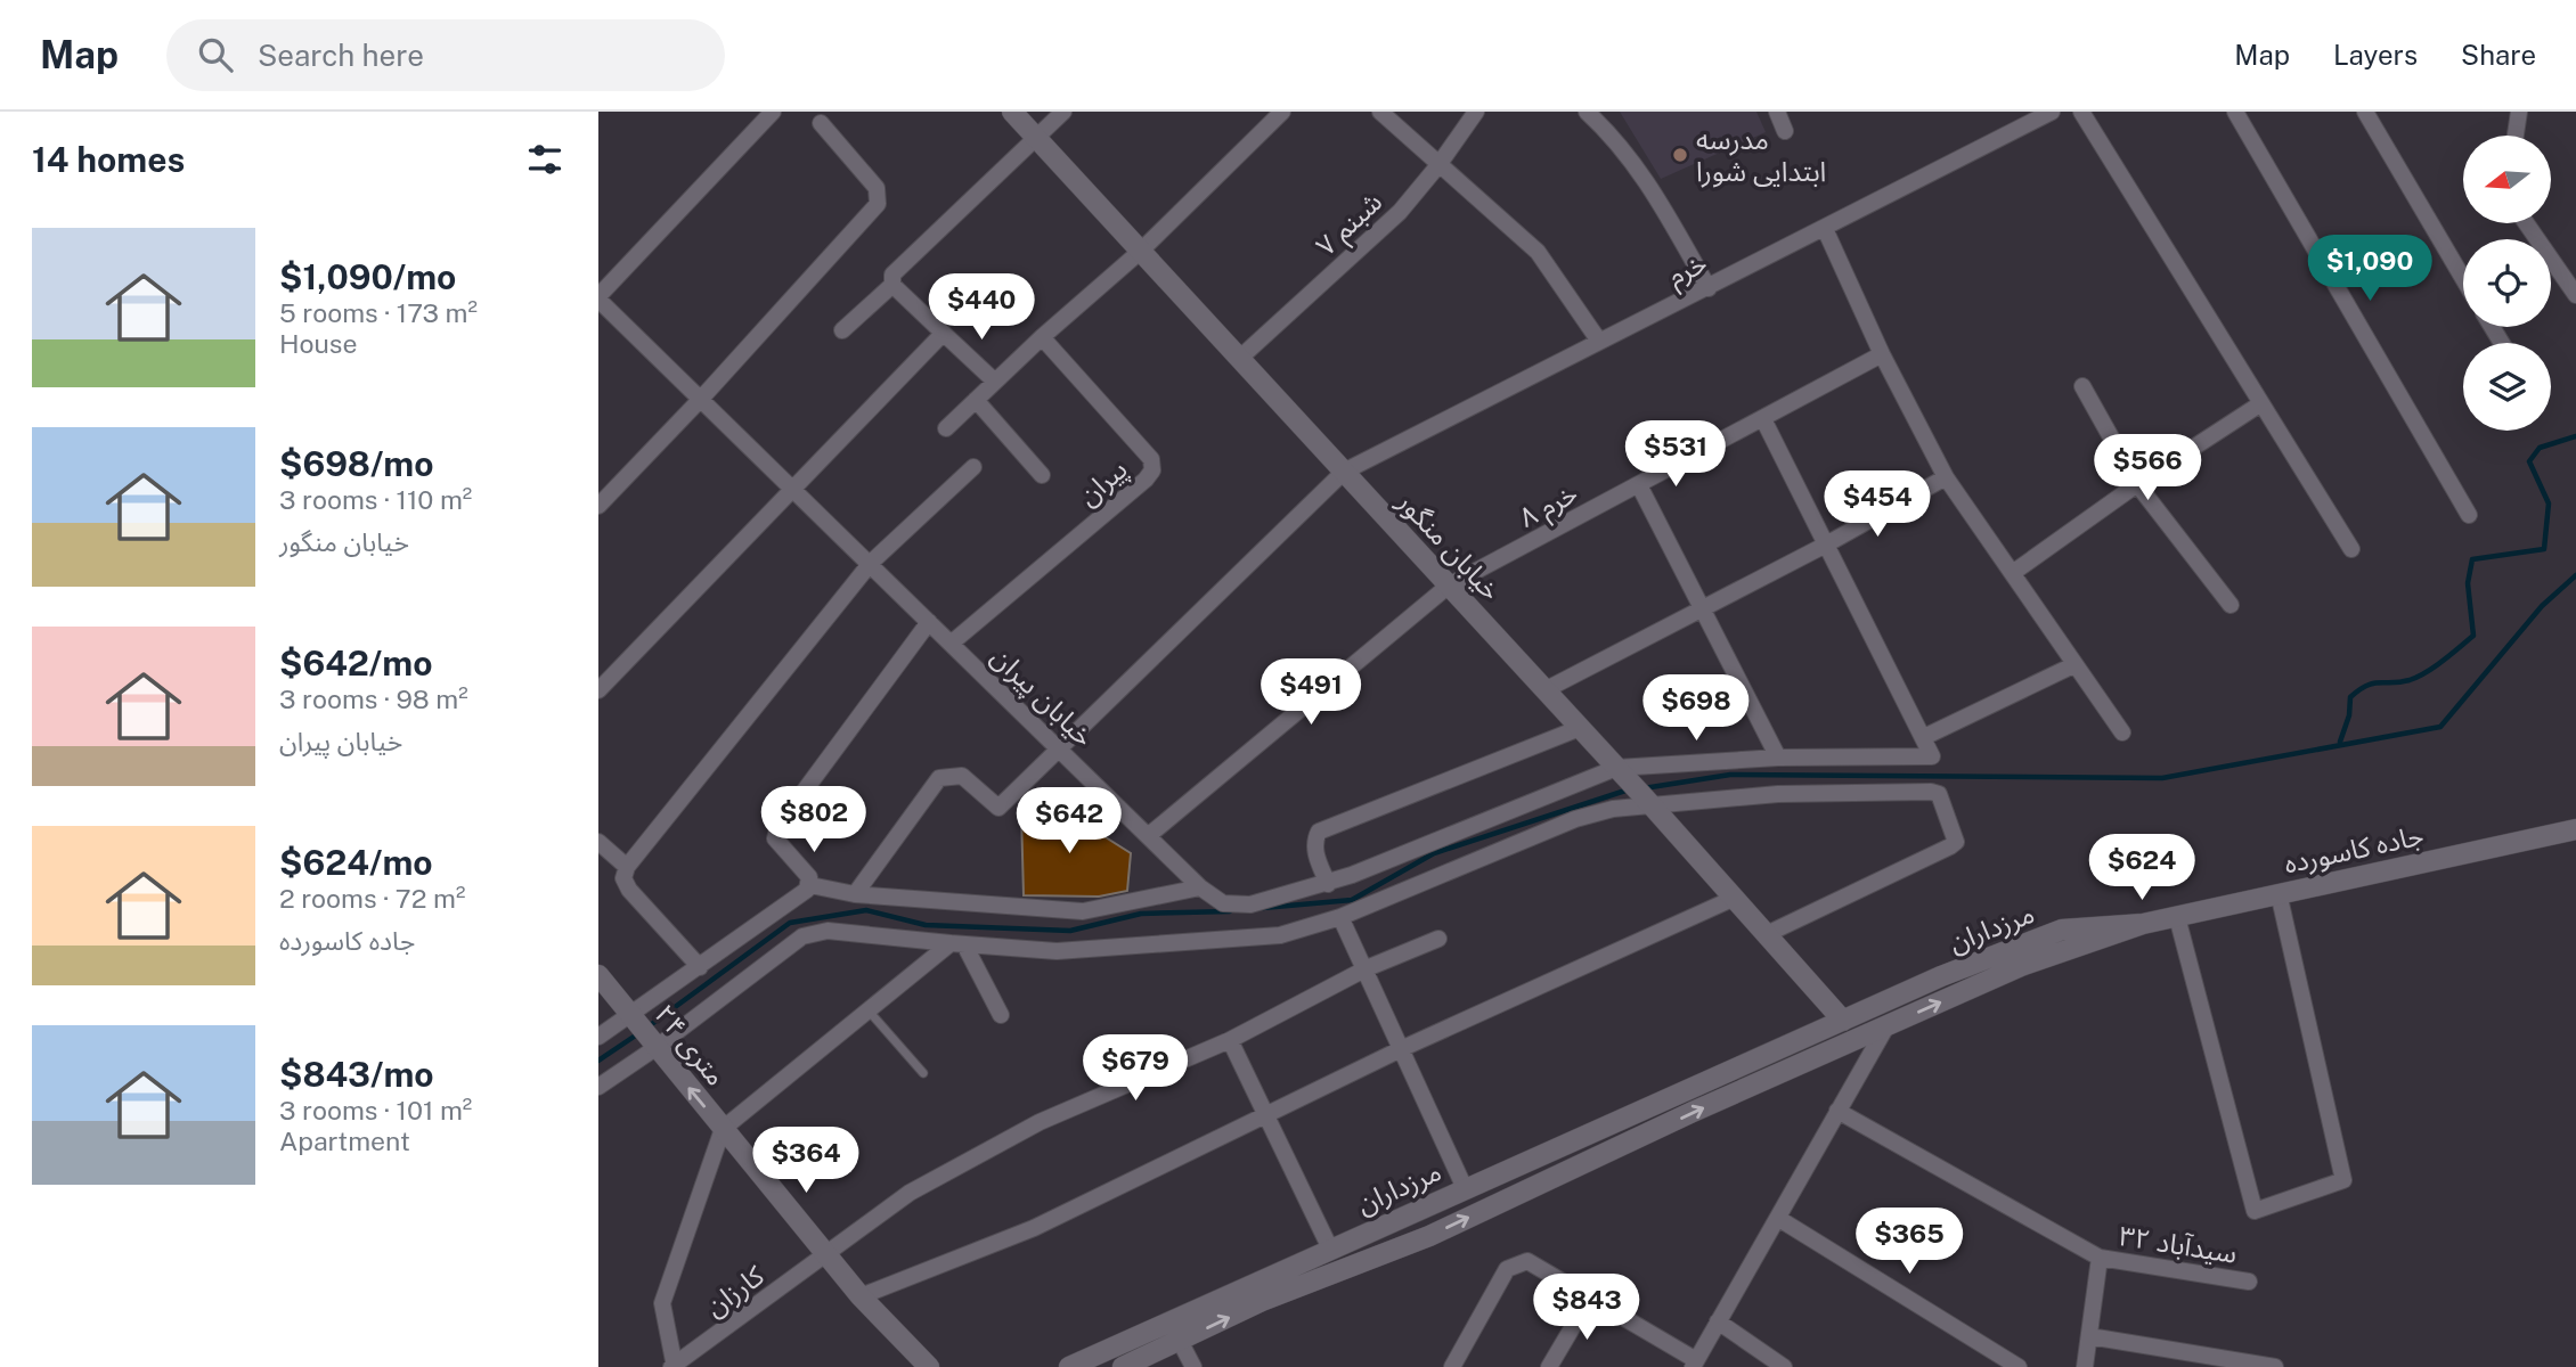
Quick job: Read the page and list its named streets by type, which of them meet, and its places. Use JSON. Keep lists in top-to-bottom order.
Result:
{
  "streets": {
    "street": [
      "شبنم ۷",
      "خرم",
      "پیران",
      "خرم ۸",
      "خیابان منگور",
      "خیابان پیران",
      "جاده کاسورده",
      "مرزداران",
      "۲۴ متری",
      "سیدآباد ۳۲",
      "کارزان"
    ]
  },
  "crossings": [
    ["شبنم ۷", "خیابان منگور"],
    ["خرم", "خیابان منگور"],
    ["خرم", "خیابان پیران"],
    ["پیران", "خیابان پیران"],
    ["خرم ۸", "خیابان منگور"],
    ["خرم ۸", "خیابان پیران"],
    ["خیابان منگور", "خیابان پیران"],
    ["خیابان منگور", "مرزداران"],
    ["جاده کاسورده", "مرزداران"],
    ["۲۴ متری", "کارزان"]
  ],
  "places": ["مدرسه ابتدایی شورا"],
  "north": "left",
  "page": {
    "header": "Map",
    "search": "Search here",
    "nav": ["Map", "Layers", "Share"],
    "heading": "14 homes",
    "list": [
      {
        "name": "$1,090/mo",
        "note": "5 rooms · 173 m² · House"
      },
      {
        "name": "$698/mo",
        "note": "3 rooms · 110 m² · خیابان منگور"
      },
      {
        "name": "$642/mo",
        "note": "3 rooms · 98 m² · خیابان پیران"
      },
      {
        "name": "$624/mo",
        "note": "2 rooms · 72 m² · جاده کاسورده"
      },
      {
        "name": "$843/mo",
        "note": "3 rooms · 101 m² · Apartment"
      }
    ],
    "price": [
      "$1,090",
      "$440",
      "$531",
      "$566",
      "$454",
      "$491",
      "$698",
      "$802",
      "$642",
      "$624",
      "$679",
      "$364",
      "$365",
      "$843"
    ]
  }
}
